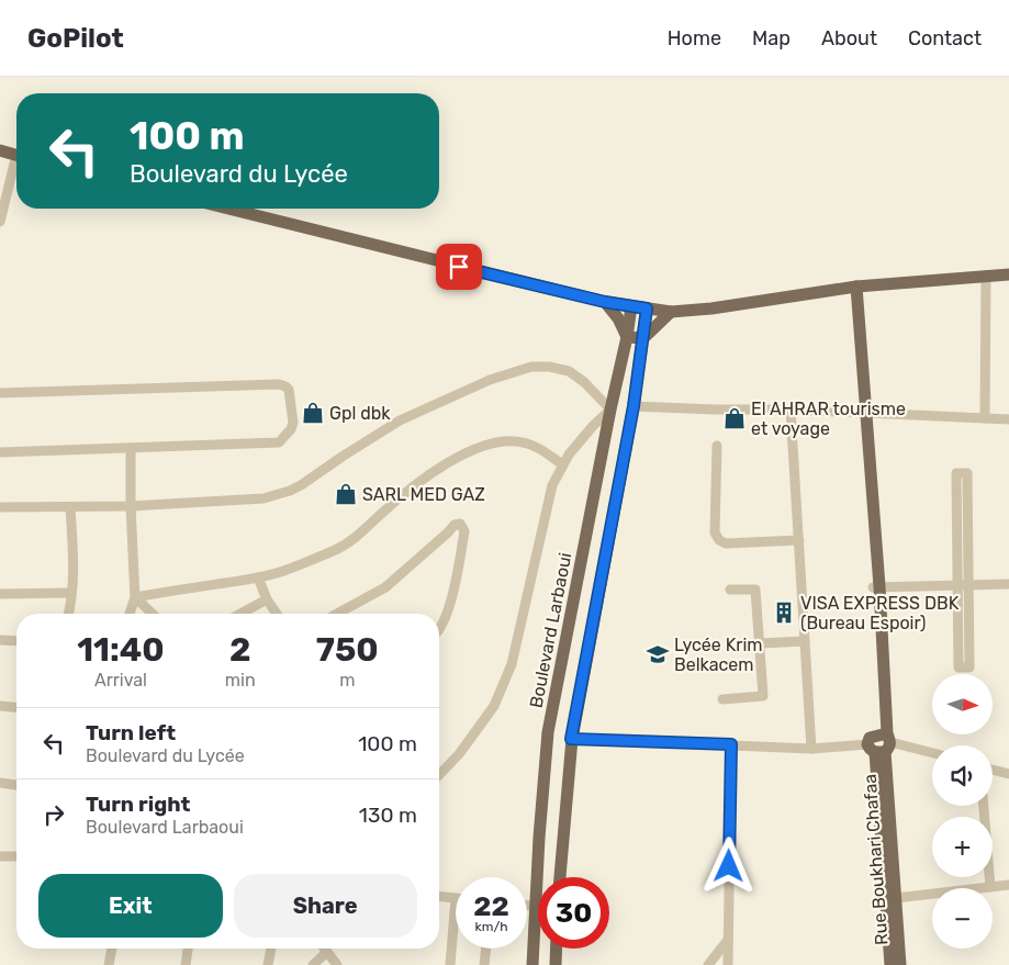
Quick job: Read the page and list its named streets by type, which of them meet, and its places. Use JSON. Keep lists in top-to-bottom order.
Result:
{
  "streets": {
    "main road": ["Boulevard Larbaoui", "Rue Boukhari Chafaa"]
  },
  "places": {
    "shop": ["Gpl dbk", "El AHRAR tourisme et voyage", "SARL MED GAZ"],
    "building": ["VISA EXPRESS DBK (Bureau Espoir)"],
    "school or university": ["Lycée Krim Belkacem"]
  },
  "north": "right",
  "page": {
    "header": "GoPilot",
    "nav": [
      "Home",
      "Map",
      "About",
      "Contact"
    ],
    "turn": ["100 m", "Boulevard du Lycée"],
    "eta": [
      "11:40",
      "Arrival",
      "2",
      "min",
      "750",
      "m"
    ],
    "map_buttons": ["+", "−"],
    "list": [
      {
        "name": "Turn left",
        "note": "Boulevard du Lycée",
        "value": "100 m"
      },
      {
        "name": "Turn right",
        "note": "Boulevard Larbaoui",
        "value": "130 m"
      }
    ],
    "buttons": ["Exit", "Share"],
    "speed": "22 km/h",
    "limit": "30"
  }
}
